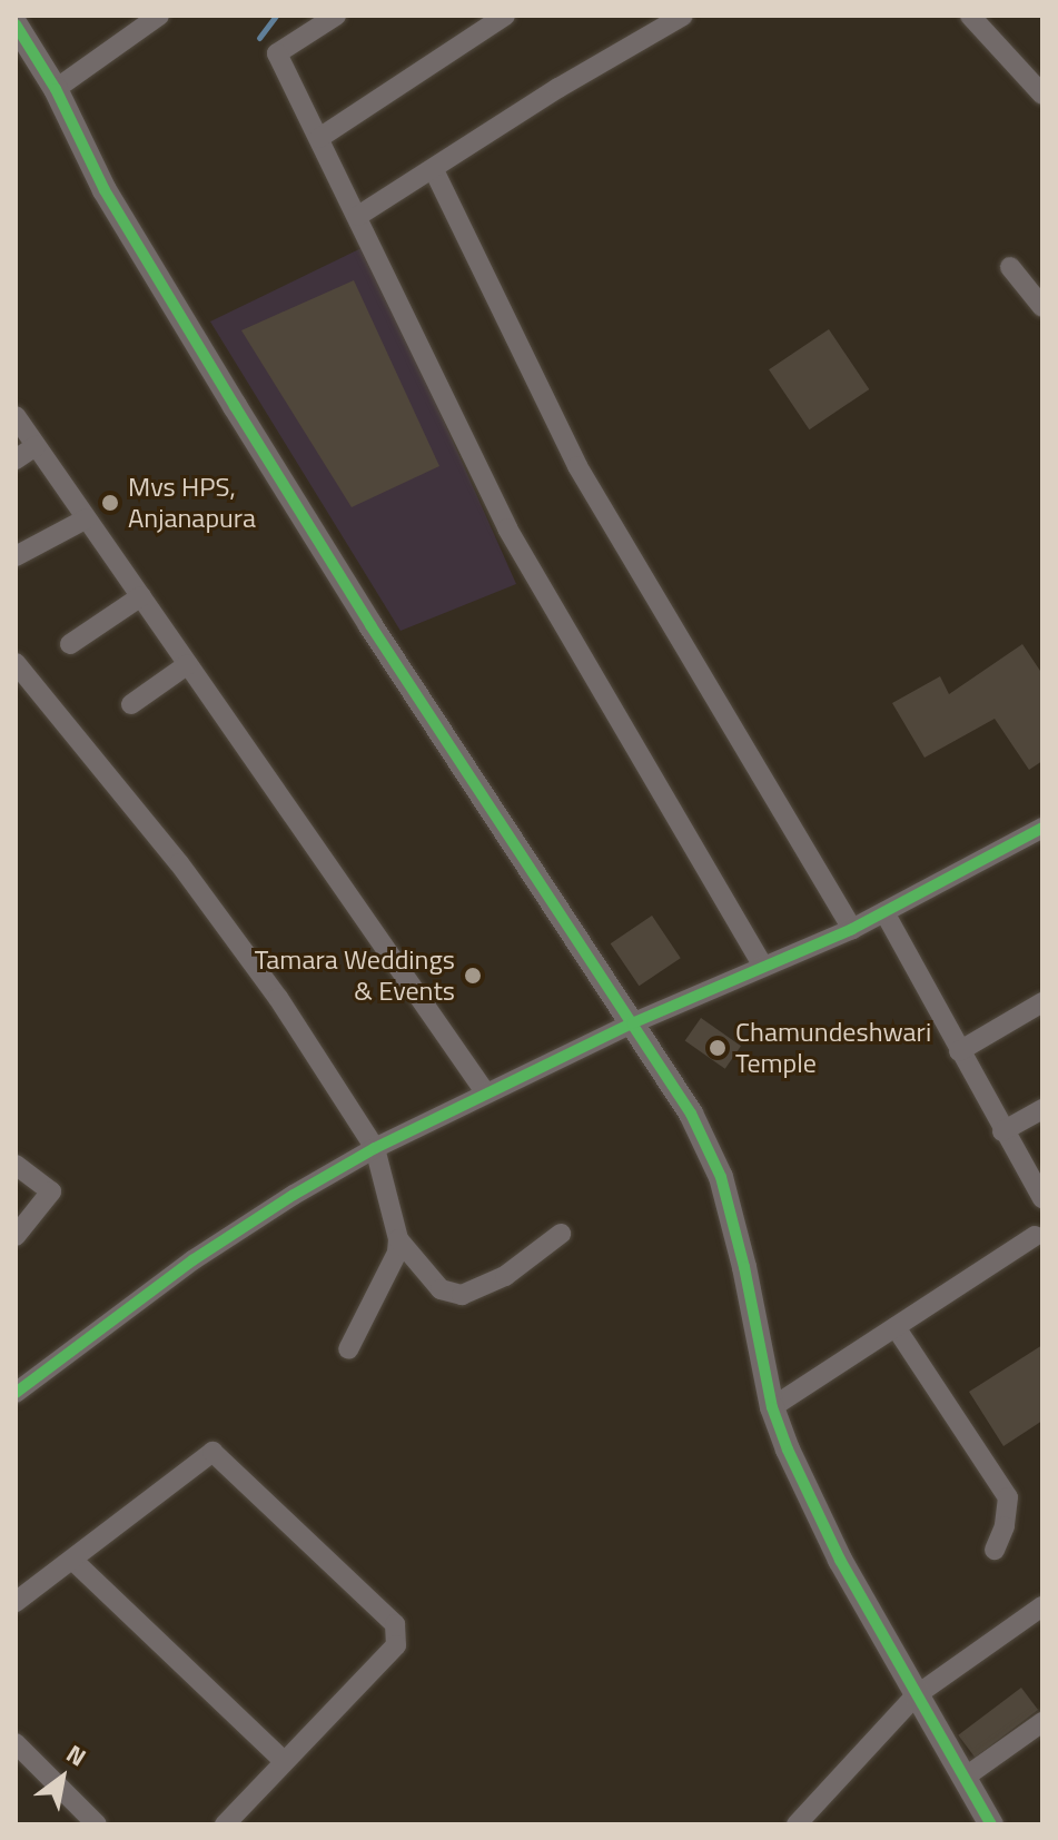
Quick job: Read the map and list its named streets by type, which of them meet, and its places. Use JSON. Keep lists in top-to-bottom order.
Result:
{
  "places": ["Mvs HPS, Anjanapura", "Tamara Weddings & Events", "Chamundeshwari Temple"],
  "north": "top right"
}
